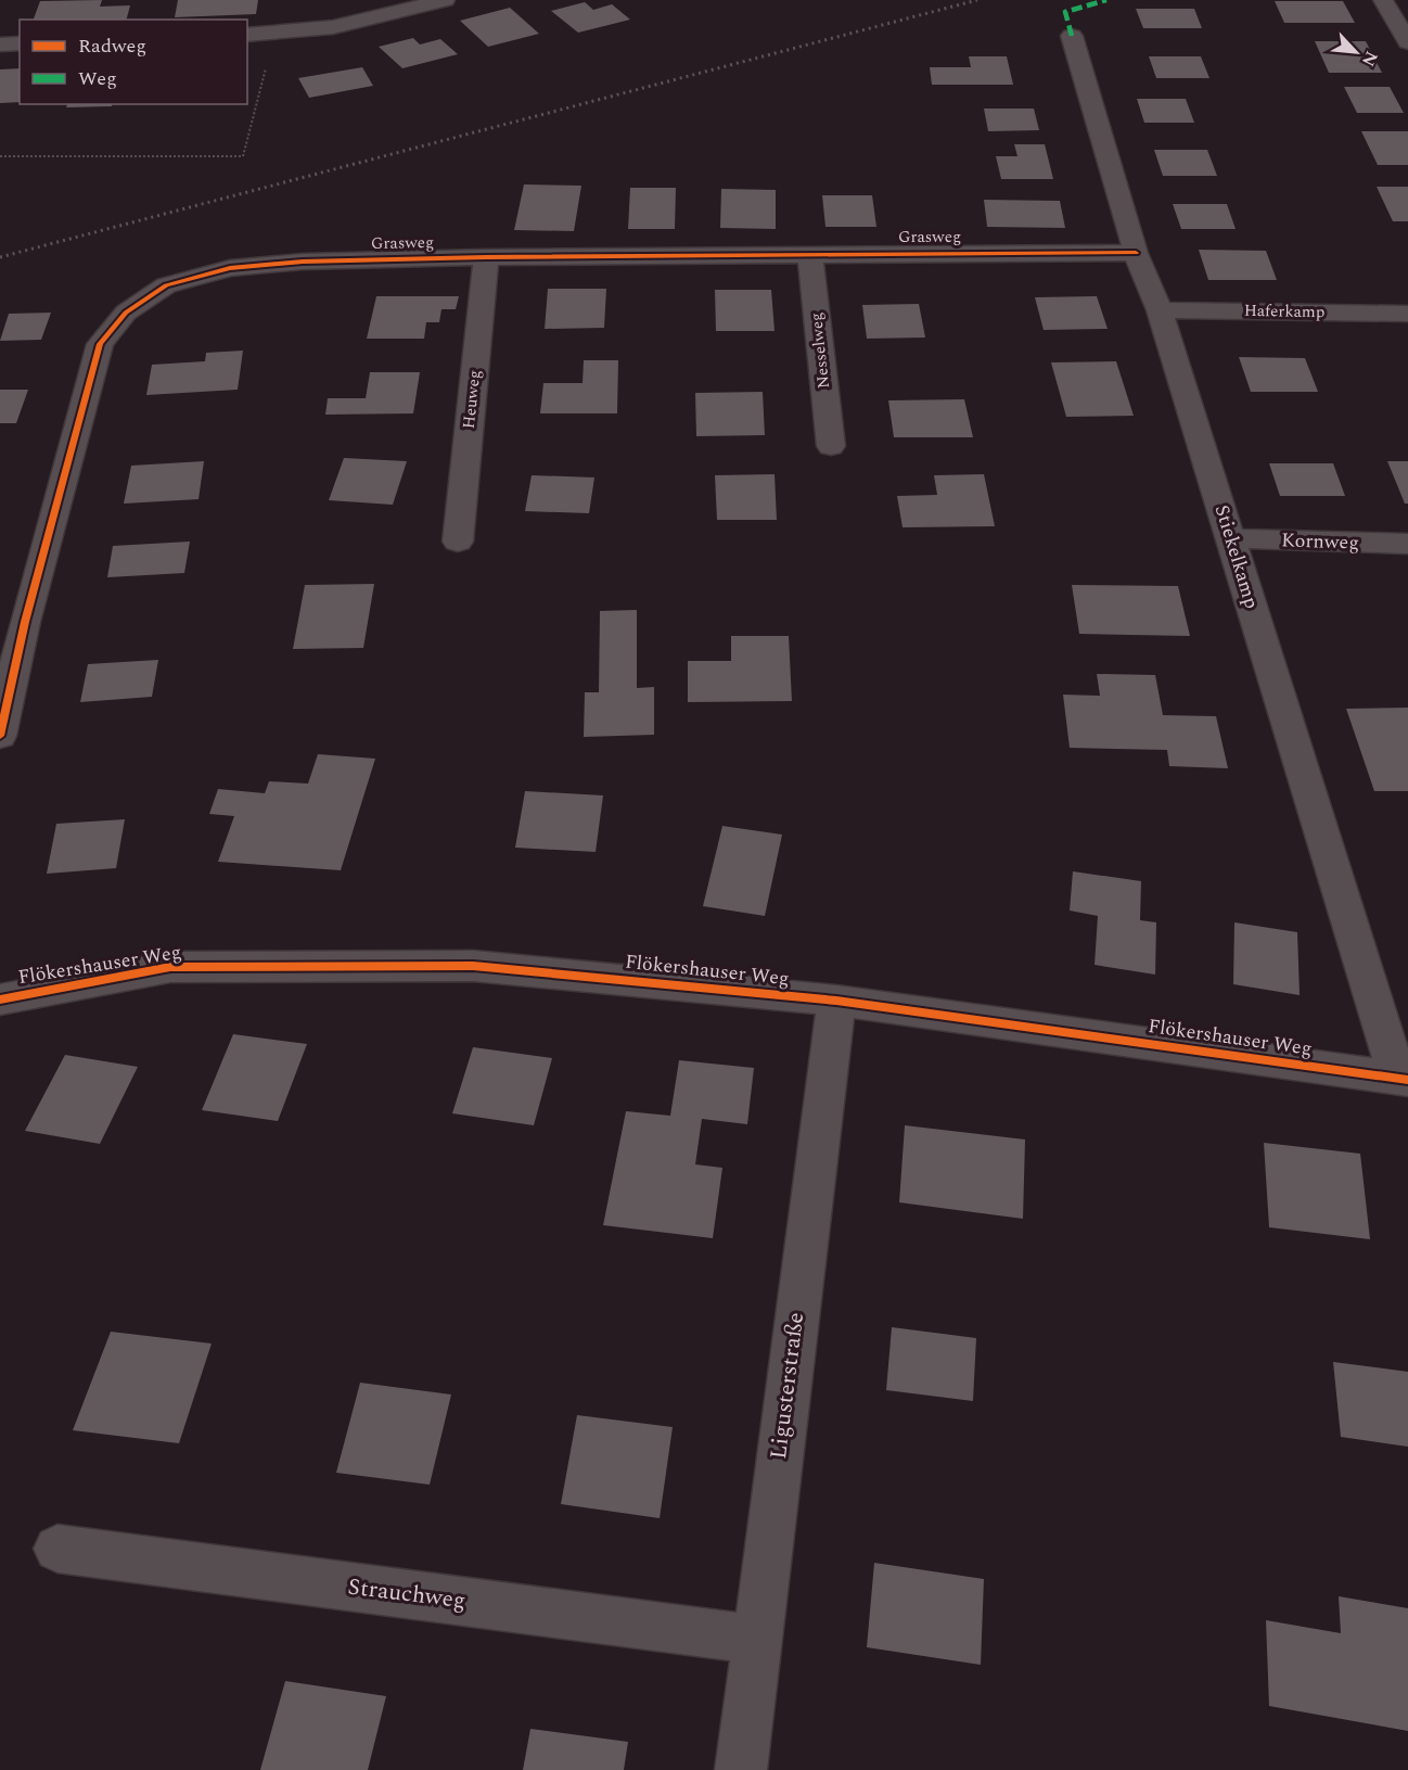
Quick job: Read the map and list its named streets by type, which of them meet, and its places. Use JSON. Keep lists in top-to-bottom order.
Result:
{
  "streets": {
    "street": [
      "Grasweg",
      "Haferkamp",
      "Nesselweg",
      "Heuweg",
      "Kornweg",
      "Stiekelkamp",
      "Flökershauser Weg",
      "Ligusterstraße",
      "Strauchweg"
    ]
  },
  "crossings": [
    ["Grasweg", "Nesselweg"],
    ["Grasweg", "Heuweg"],
    ["Grasweg", "Stiekelkamp"],
    ["Haferkamp", "Stiekelkamp"],
    ["Kornweg", "Stiekelkamp"],
    ["Stiekelkamp", "Flökershauser Weg"],
    ["Flökershauser Weg", "Ligusterstraße"],
    ["Ligusterstraße", "Strauchweg"]
  ],
  "legend": ["Radweg", "Weg"],
  "north": "bottom right"
}
